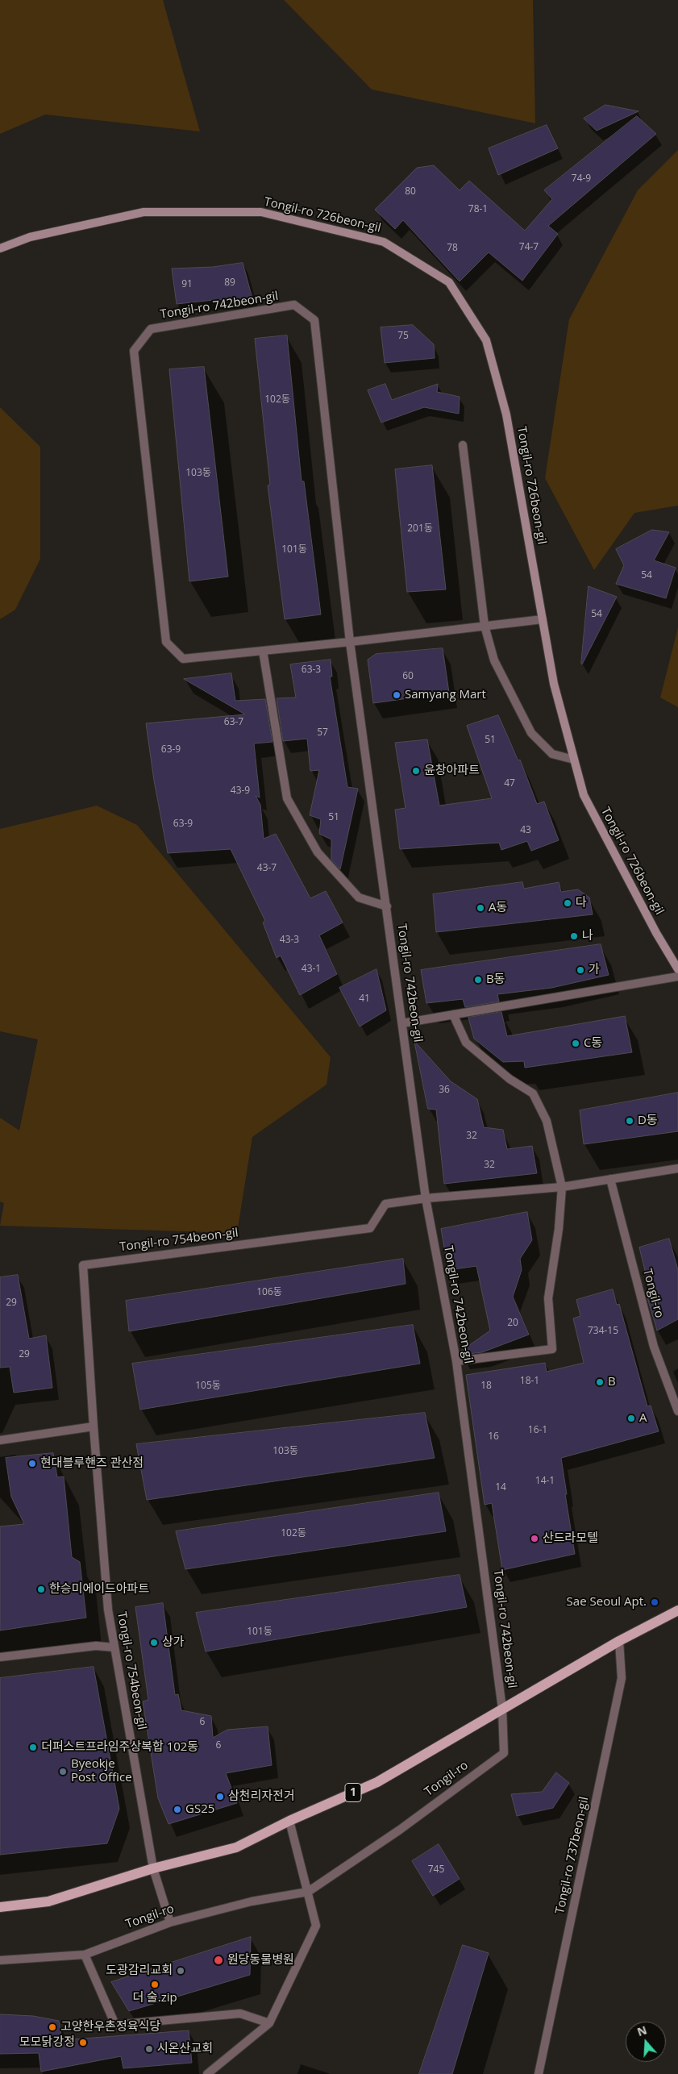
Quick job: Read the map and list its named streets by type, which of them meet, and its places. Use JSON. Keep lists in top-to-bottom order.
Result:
{
  "streets": {
    "main road": ["1"],
    "street": [
      "Tongil-ro 726beon-gil",
      "Tongil-ro 742beon-gil",
      "Tongil-ro 754beon-gil",
      "Tongil-ro",
      "Tongil-ro 737beon-gil"
    ]
  },
  "crossings": [
    ["Tongil-ro 742beon-gil", "Tongil-ro 754beon-gil"],
    ["Tongil-ro 742beon-gil", "Tongil-ro"],
    ["Tongil-ro 742beon-gil", "1"],
    ["Tongil-ro 754beon-gil", "Tongil-ro"],
    ["Tongil-ro 754beon-gil", "1"],
    ["Tongil-ro", "1"],
    ["1", "Tongil-ro 737beon-gil"]
  ],
  "places": [
    "Samyang Mart",
    "윤창아파트",
    "다",
    "A동",
    "나",
    "가",
    "B동",
    "C동",
    "D동",
    "B",
    "A",
    "현대블루핸즈 관산점",
    "산드라모텔",
    "한승미에이드아파트",
    "Sae Seoul Apt.",
    "상가",
    "더퍼스트프라임주상복합 102동",
    "Byeokje Post Office",
    "삼천리자전거",
    "GS25",
    "원당동물병원",
    "도광감리교회",
    "더 술.zip",
    "고양한우촌정육식당",
    "모모닭강정",
    "시온산교회"
  ],
  "house_numbers": [
    "74-9",
    "80",
    "78-1",
    "74-7",
    "78",
    "89",
    "91",
    "75",
    "102동",
    "103동",
    "201동",
    "101동",
    "54",
    "54",
    "63-3",
    "60",
    "63-7",
    "57",
    "51",
    "63-9",
    "47",
    "43-9",
    "51",
    "63-9",
    "43",
    "43-7",
    "43-3",
    "43-1",
    "41",
    "36",
    "32",
    "32",
    "106동",
    "29",
    "20",
    "734-15",
    "29",
    "18-1",
    "105동",
    "18",
    "16-1",
    "16",
    "103동",
    "14-1",
    "14",
    "102동",
    "101동",
    "6",
    "6",
    "745"
  ],
  "north": "top"
}
